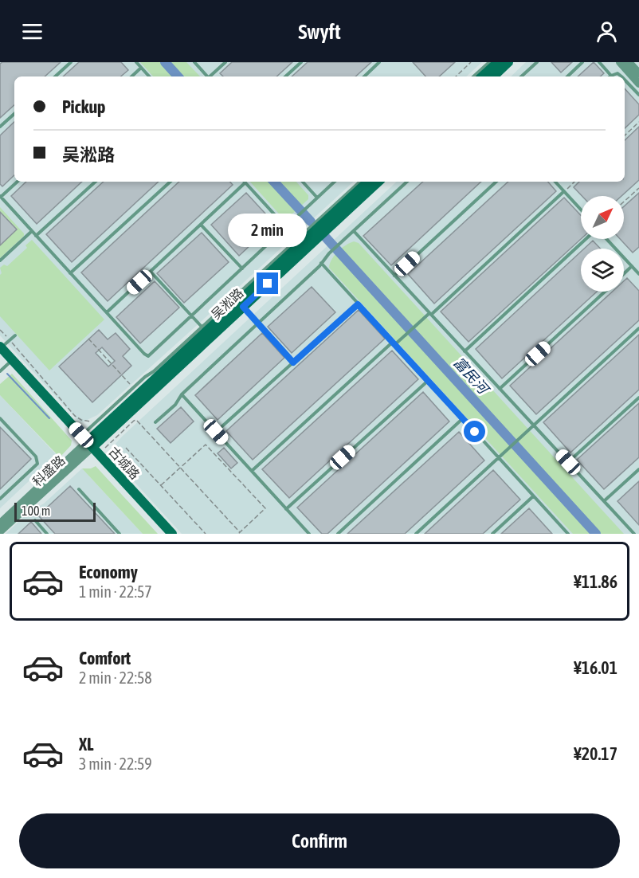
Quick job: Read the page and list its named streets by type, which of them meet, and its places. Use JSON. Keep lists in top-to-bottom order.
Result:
{
  "streets": {
    "main road": ["吴淞路", "古城路"],
    "street": ["科盛路"]
  },
  "crossings": [
    ["吴淞路", "古城路"],
    ["吴淞路", "科盛路"],
    ["古城路", "科盛路"]
  ],
  "water": ["富民河"],
  "scale_bar": "100 m",
  "north": "top right",
  "page": {
    "header": "Swyft",
    "banner": ["Pickup", "吴淞路"],
    "bubble": "2 min",
    "scale": "100 m",
    "list": [
      {
        "name": "Economy",
        "note": "1 min · 22:57",
        "value": "¥11.86"
      },
      {
        "name": "Comfort",
        "note": "2 min · 22:58",
        "value": "¥16.01"
      },
      {
        "name": "XL",
        "note": "3 min · 22:59",
        "value": "¥20.17"
      }
    ],
    "buttons": "Confirm"
  }
}
